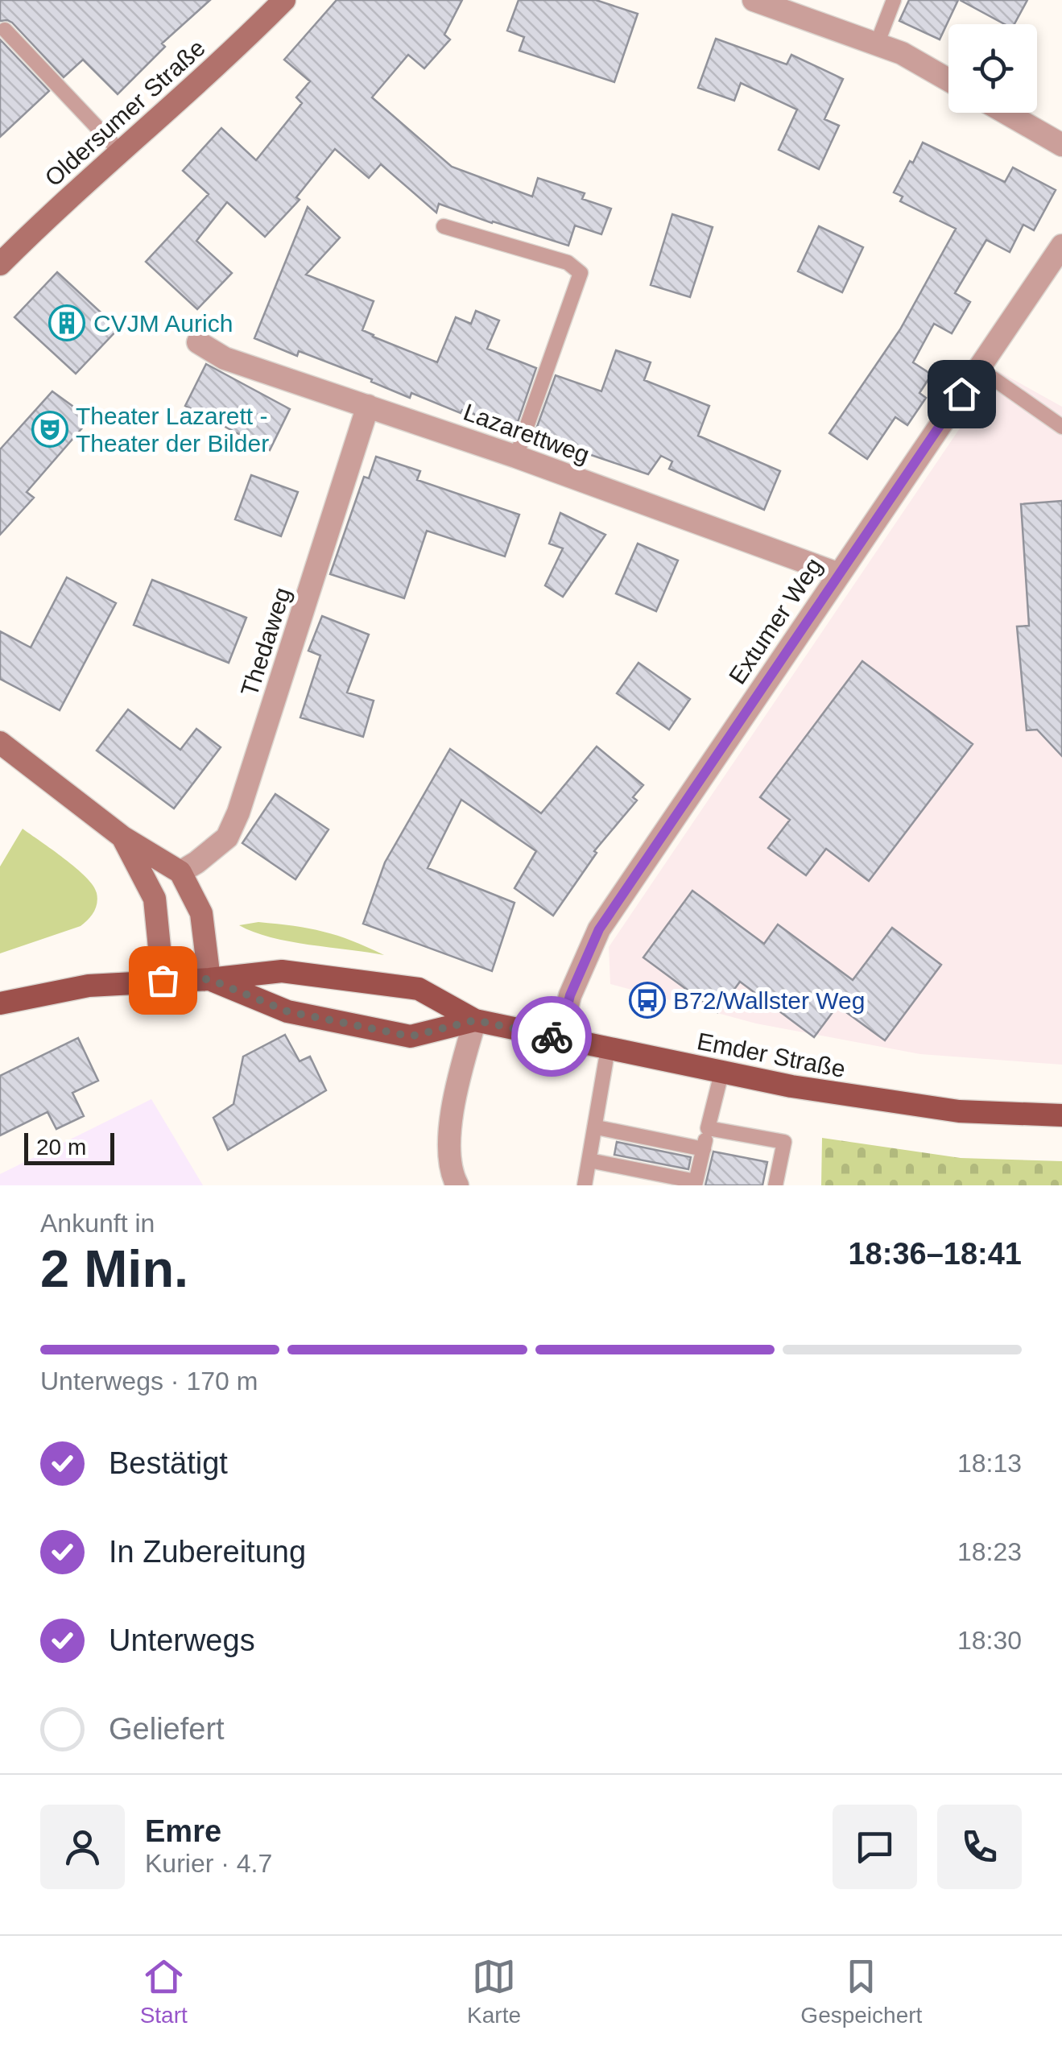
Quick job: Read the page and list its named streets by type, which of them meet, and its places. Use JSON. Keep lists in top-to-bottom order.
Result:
{
  "streets": {
    "main road": ["Oldersumer Straße", "Emder Straße"],
    "street": ["Lazarettweg", "Extumer Weg", "Thedaweg"]
  },
  "crossings": [
    ["Lazarettweg", "Extumer Weg"],
    ["Lazarettweg", "Thedaweg"],
    ["Extumer Weg", "Emder Straße"]
  ],
  "places": {
    "building": ["CVJM Aurich"],
    "theatre": ["Theater Lazarett - Theater der Bilder"],
    "bus stop": ["B72/Wallster Weg"]
  },
  "scale_bar": "20 m",
  "page": {
    "scale": "20 m",
    "heading": ["2 Min.", "Ankunft in", "18:36–18:41"],
    "panel": ["Emre", "Kurier · 4.7"],
    "bar": "Unterwegs · 170 m",
    "list": [
      ["Bestätigt", "18:13"],
      ["In Zubereitung", "18:23"],
      ["Unterwegs", "18:30"],
      "Geliefert"
    ],
    "tabs": ["Start", "Karte", "Gespeichert"]
  }
}
